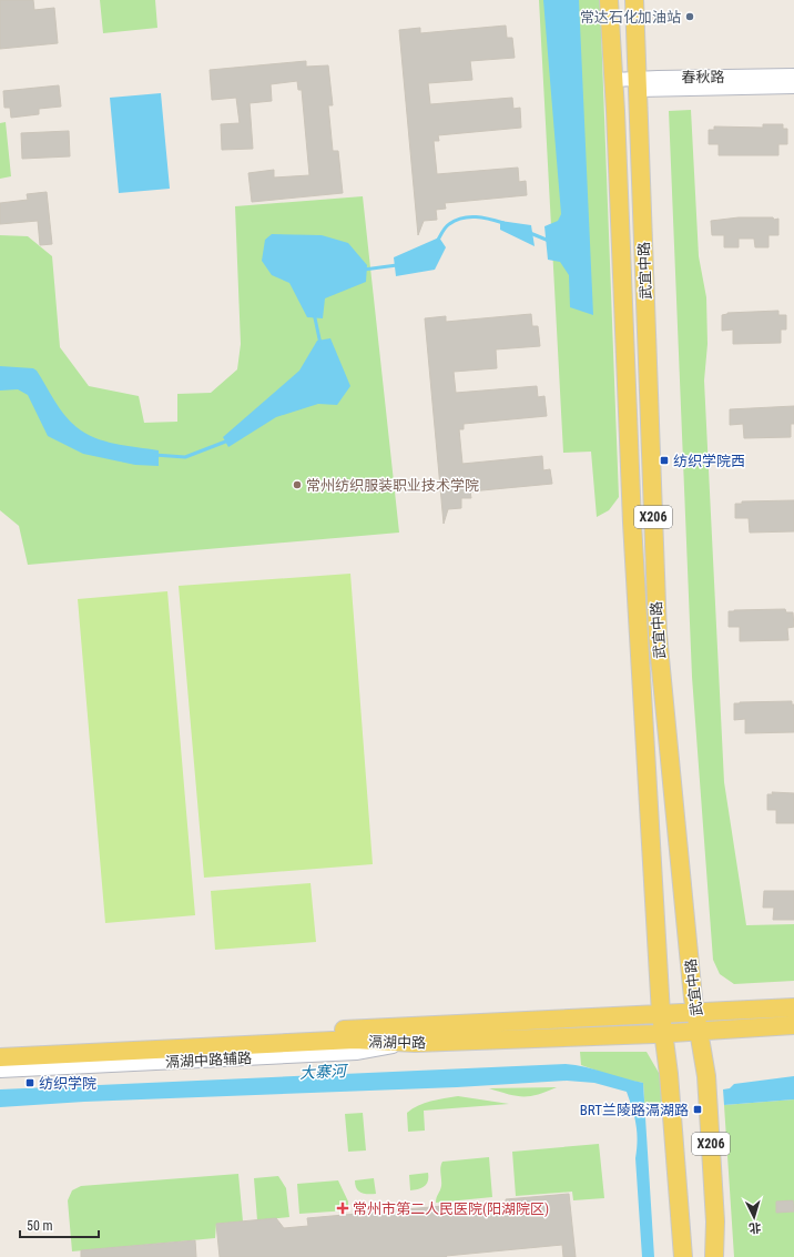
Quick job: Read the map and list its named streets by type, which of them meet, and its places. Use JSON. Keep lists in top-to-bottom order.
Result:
{
  "streets": {
    "main road": ["武宜中路", "X206", "滆湖中路"],
    "street": ["春秋路", "滆湖中路辅路"]
  },
  "crossings": [
    ["春秋路", "武宜中路"],
    ["武宜中路", "X206"],
    ["武宜中路", "滆湖中路"],
    ["X206", "滆湖中路"],
    ["滆湖中路", "滆湖中路辅路"]
  ],
  "water": ["大寨河"],
  "places": {
    "other": ["常达石化加油站", "常州纺织服装职业技术学院"],
    "transit": ["纺织学院西", "纺织学院", "BRT兰陵路滆湖路"],
    "health": ["常州市第二人民医院(阳湖院区)"]
  },
  "scale_bar": "50 m",
  "north": "bottom"
}
